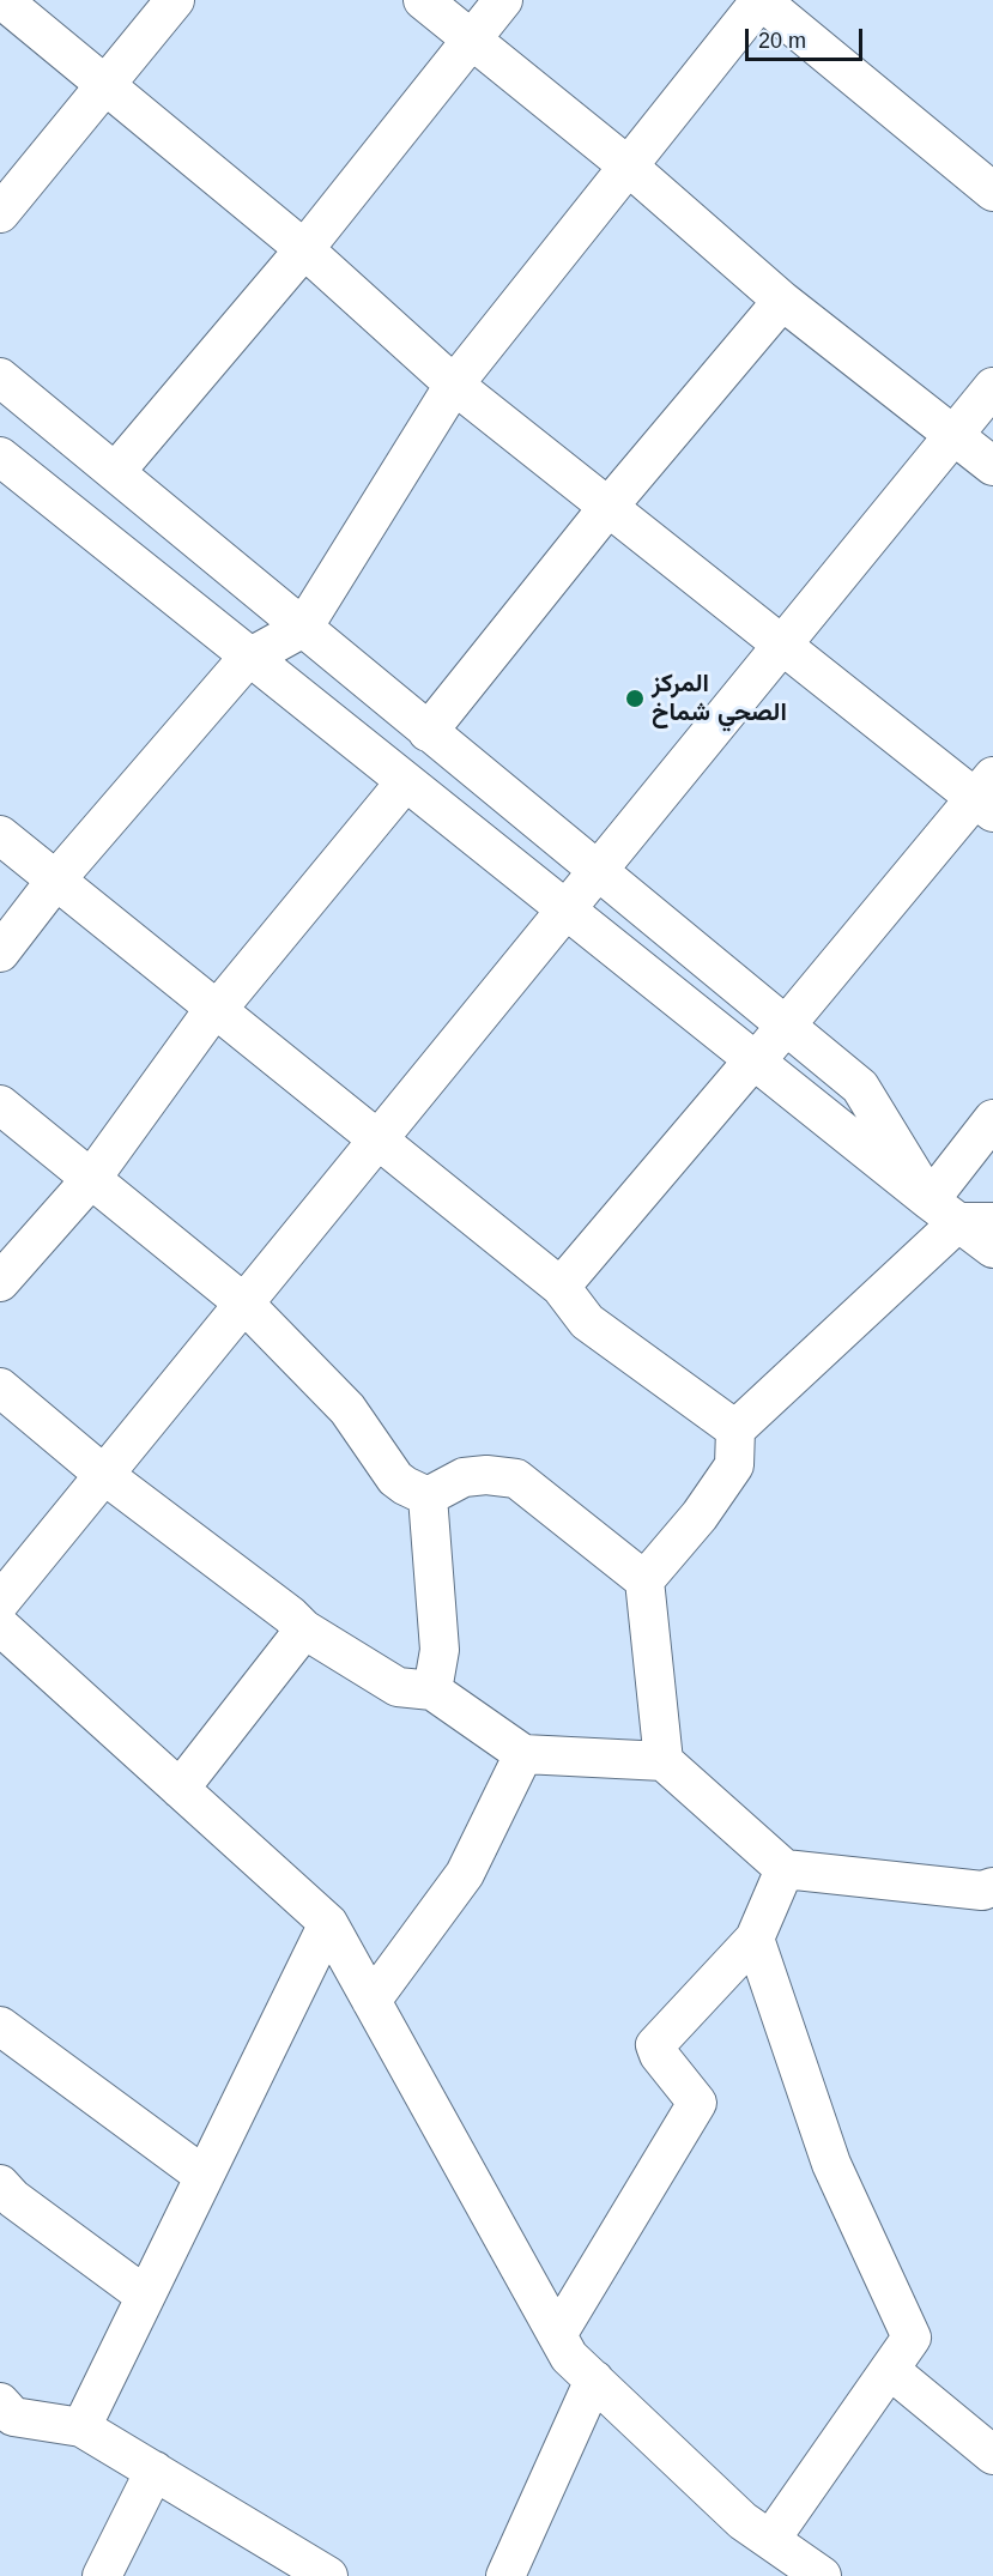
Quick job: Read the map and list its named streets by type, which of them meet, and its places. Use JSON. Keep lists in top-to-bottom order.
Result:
{
  "places": ["المركز الصحي شماخ"],
  "scale_bar": "20 m"
}
